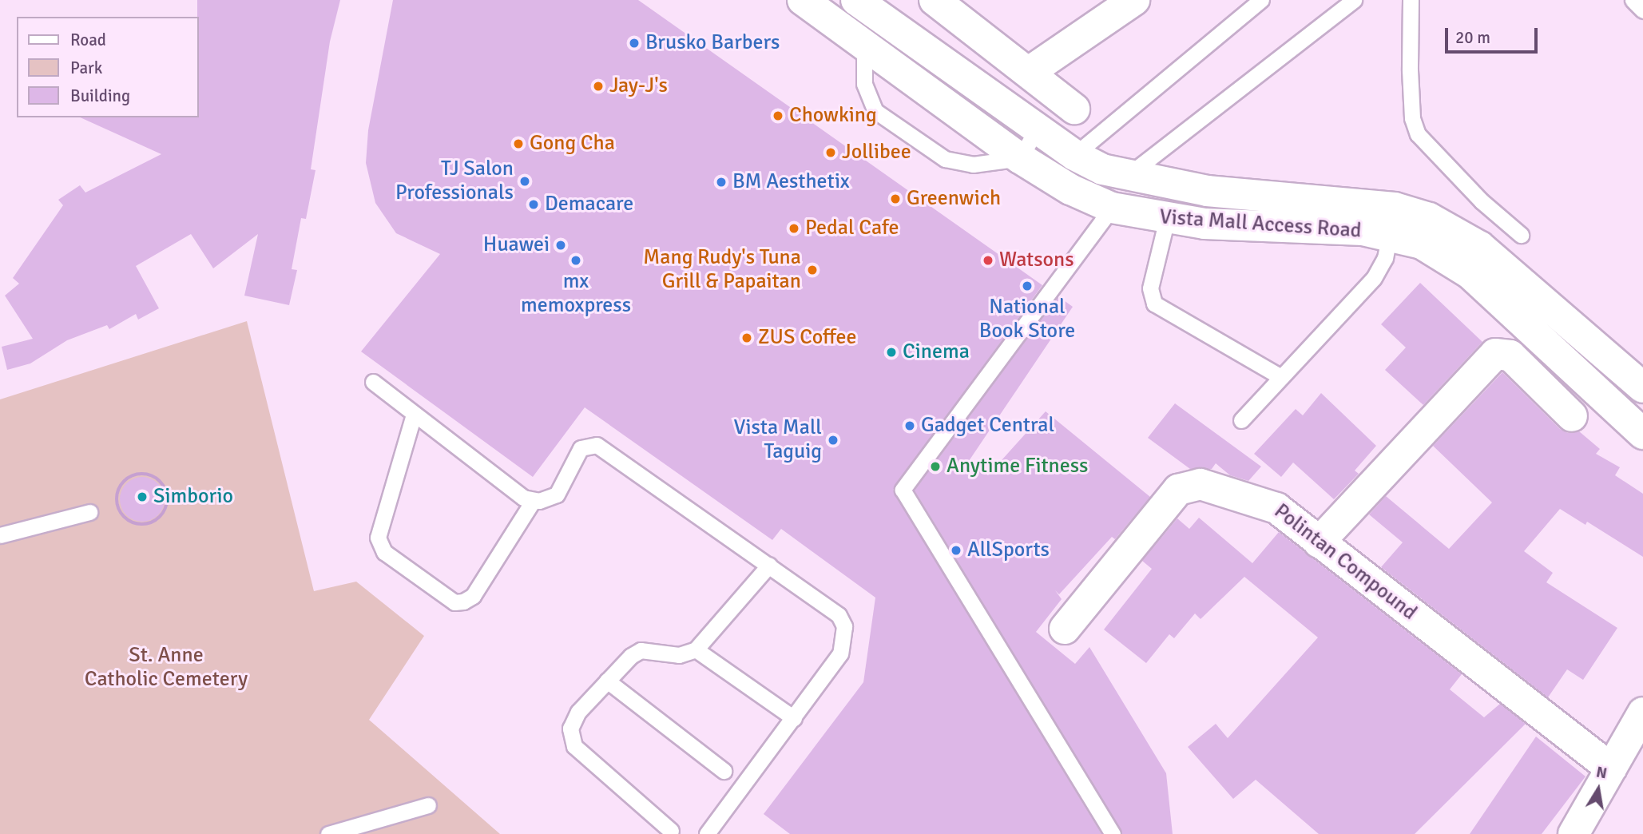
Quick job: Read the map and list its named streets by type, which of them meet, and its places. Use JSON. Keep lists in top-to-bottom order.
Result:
{
  "streets": {
    "street": ["Vista Mall Access Road", "Polintan Compound"]
  },
  "parks": ["St. Anne Catholic Cemetery"],
  "places": [
    "Brusko Barbers",
    "Jay-J's",
    "Chowking",
    "Gong Cha",
    "Jollibee",
    "TJ Salon Professionals",
    "BM Aesthetix",
    "Greenwich",
    "Demacare",
    "Pedal Cafe",
    "Huawei",
    "mx memoxpress",
    "Watsons",
    "Mang Rudy's Tuna Grill & Papaitan",
    "National Book Store",
    "ZUS Coffee",
    "Cinema",
    "Gadget Central",
    "Vista Mall Taguig",
    "Anytime Fitness",
    "Simborio",
    "AllSports"
  ],
  "legend": ["Road", "Park", "Building"],
  "scale_bar": "20 m",
  "north": "top"
}
